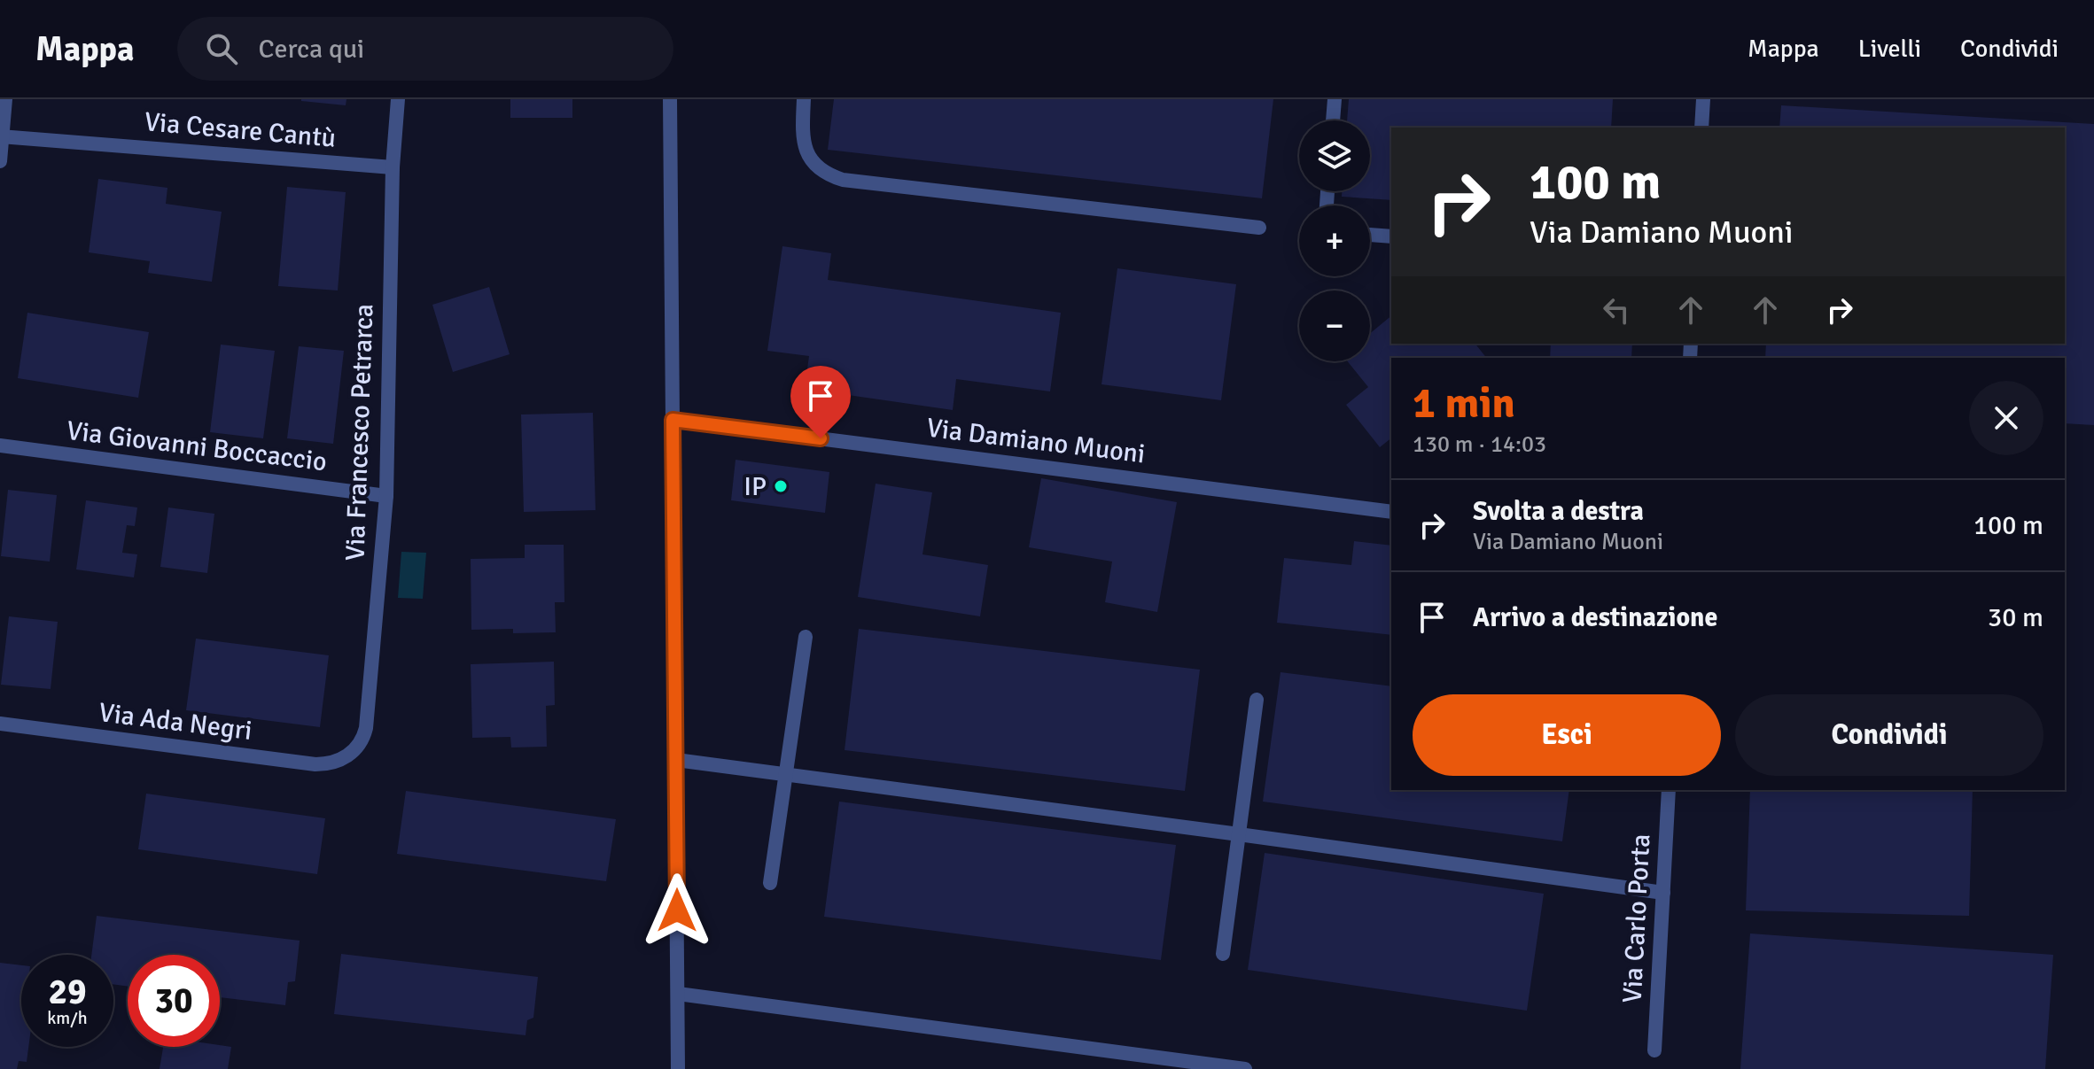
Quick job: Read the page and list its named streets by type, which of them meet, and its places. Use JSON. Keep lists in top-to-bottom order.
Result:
{
  "streets": {
    "street": [
      "Via Cesare Cantù",
      "Via Francesco Petrarca",
      "Via Damiano Muoni",
      "Via Giovanni Boccaccio",
      "Via Ada Negri",
      "Via Carlo Porta"
    ]
  },
  "crossings": [
    ["Via Cesare Cantù", "Via Francesco Petrarca"],
    ["Via Francesco Petrarca", "Via Giovanni Boccaccio"],
    ["Via Francesco Petrarca", "Via Ada Negri"]
  ],
  "places": ["IP"],
  "page": {
    "header": "Mappa",
    "search": "Cerca qui",
    "nav": ["Mappa", "Livelli", "Condividi"],
    "map_buttons": ["+", "−"],
    "turn": ["100 m", "Via Damiano Muoni"],
    "heading": ["1 min", "130 m · 14:03"],
    "list": [
      {
        "name": "Svolta a destra",
        "note": "Via Damiano Muoni",
        "value": "100 m"
      },
      {
        "name": "Arrivo a destinazione",
        "value": "30 m"
      }
    ],
    "buttons": ["Esci", "Condividi"],
    "speed": "29 km/h",
    "limit": "30"
  }
}
